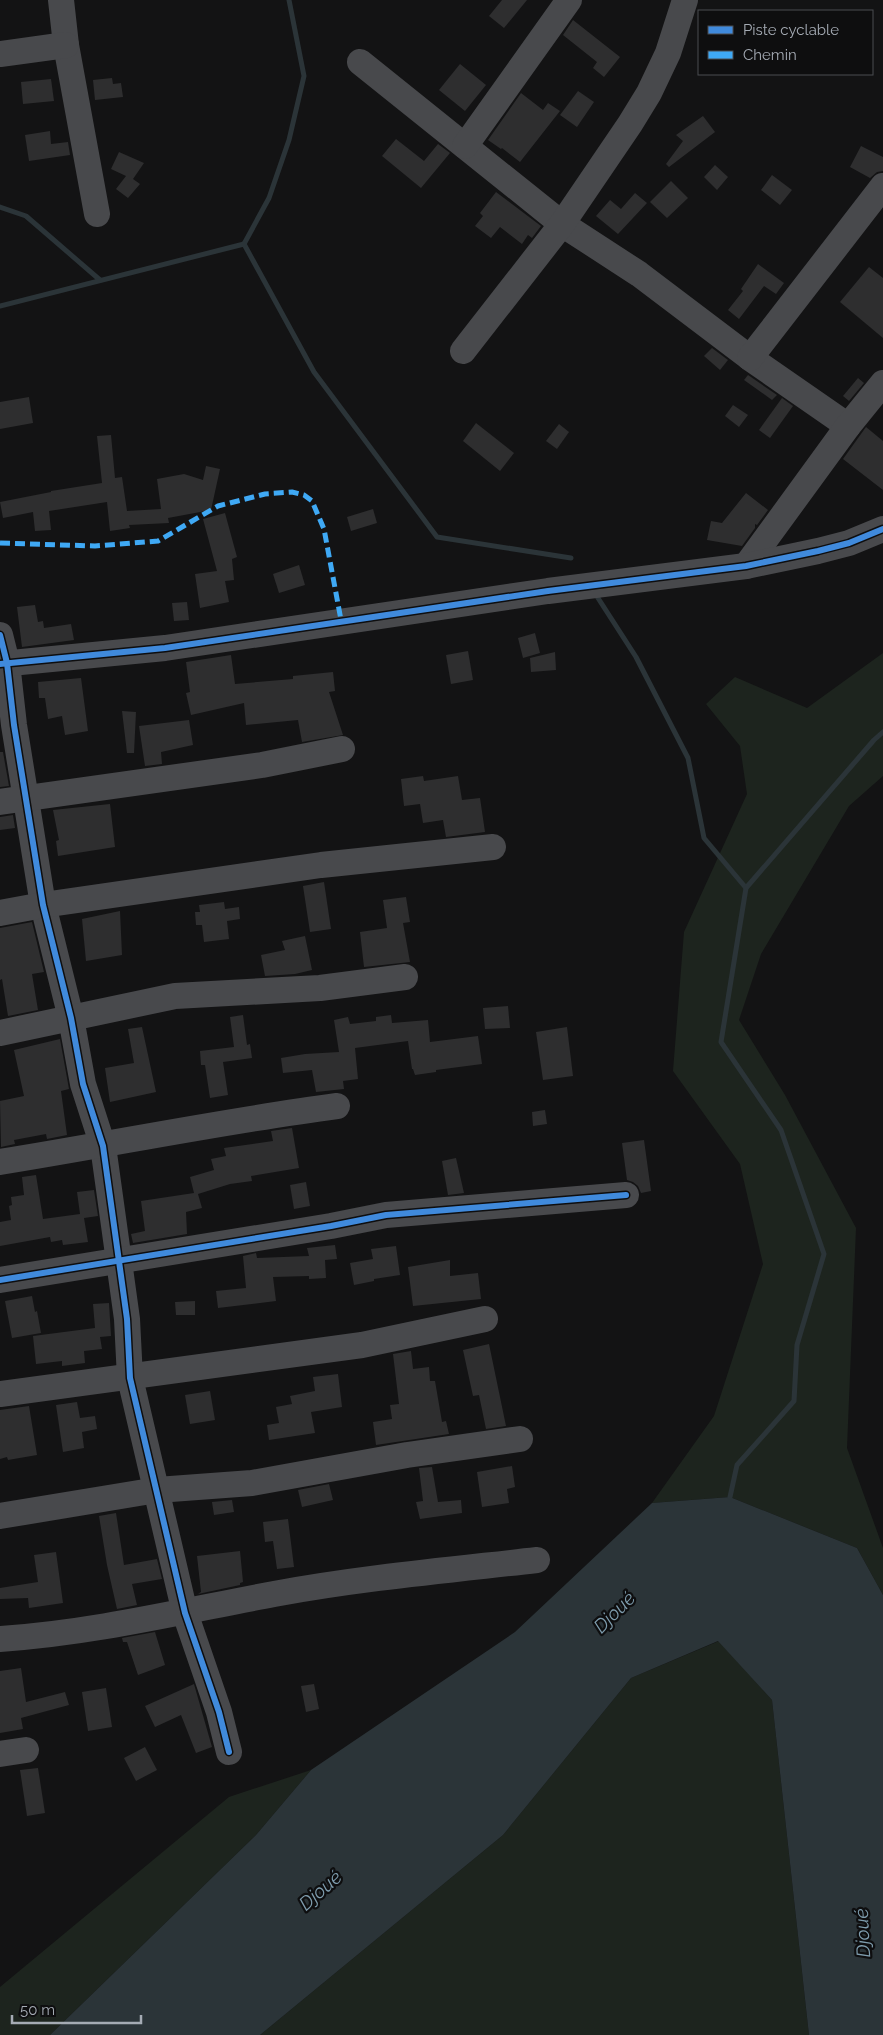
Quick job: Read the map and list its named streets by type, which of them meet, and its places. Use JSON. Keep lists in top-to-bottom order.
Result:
{
  "water": ["Djoué"],
  "legend": ["Piste cyclable", "Chemin"],
  "scale_bar": "50 m"
}
